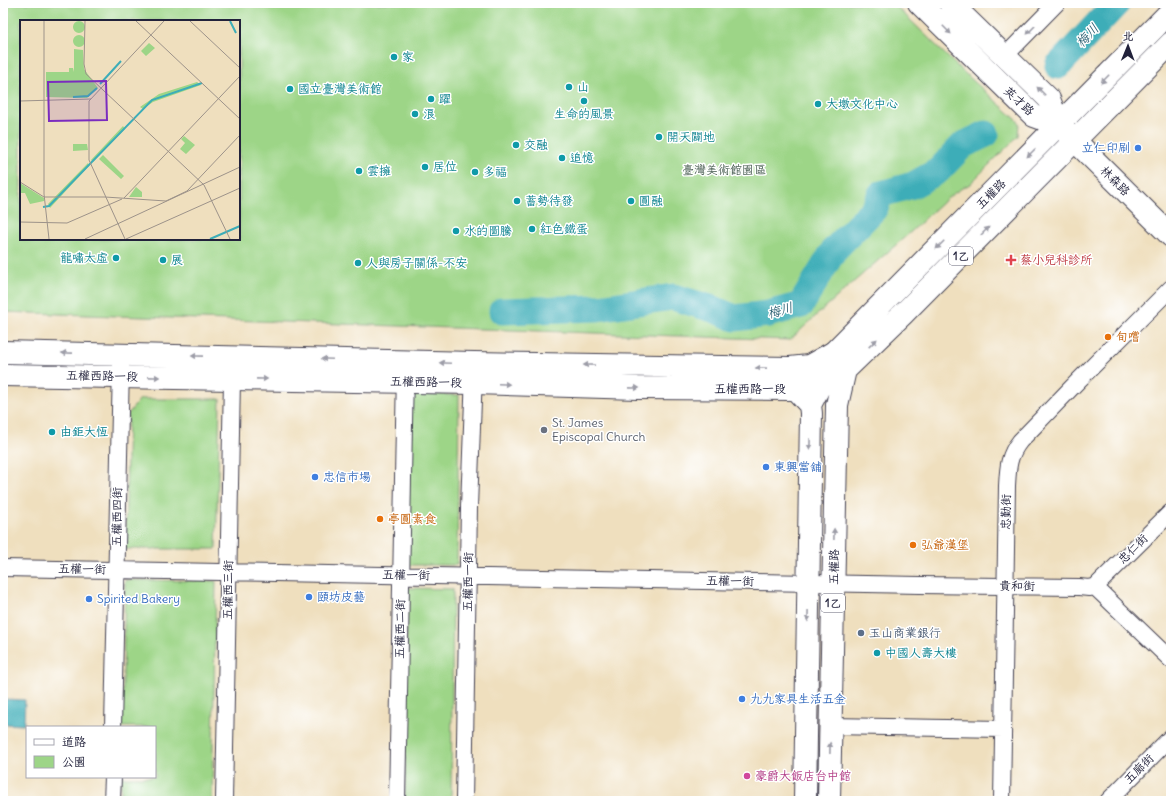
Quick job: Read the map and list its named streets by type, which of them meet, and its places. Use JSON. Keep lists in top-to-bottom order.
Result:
{
  "streets": {
    "main road": [
      "英才路",
      "林森路",
      "五權路",
      "1乙",
      "五權西路一段"
    ],
    "street": [
      "忠勤街",
      "五權西四街",
      "忠仁街",
      "五權一街",
      "五權西一街",
      "貴和街",
      "五權西三街",
      "五權西二街",
      "五廊街"
    ]
  },
  "crossings": [
    ["英才路", "林森路"],
    ["英才路", "五權路"],
    ["林森路", "五權路"],
    ["五權路", "1乙"],
    ["五權路", "五權西路一段"],
    ["五權路", "五權一街"],
    ["五權路", "貴和街"],
    ["1乙", "五權西路一段"],
    ["1乙", "五權一街"],
    ["五權西路一段", "五權西四街"],
    ["五權西路一段", "五權西一街"],
    ["五權西路一段", "五權西三街"],
    ["五權西路一段", "五權西二街"],
    ["忠勤街", "貴和街"],
    ["五權西四街", "五權一街"],
    ["忠仁街", "貴和街"],
    ["五權一街", "五權西一街"],
    ["五權一街", "貴和街"],
    ["五權一街", "五權西三街"],
    ["五權一街", "五權西二街"]
  ],
  "water": ["梅川"],
  "parks": ["臺灣美術館園區"],
  "places": {
    "other": [
      "家",
      "山",
      "國立臺灣美術館",
      "躍",
      "生命的風景",
      "大墩文化中心",
      "浪",
      "開天闢地",
      "交融",
      "立仁印刷",
      "追憶",
      "居位",
      "雲擁",
      "多福",
      "蓄勢待發",
      "圓融",
      "紅色鐵蛋",
      "水的圖騰",
      "龍嘯太虛",
      "展",
      "人與房子關係-不安",
      "旬嚐",
      "St. James Episcopal Church",
      "由鉅大恆",
      "東興當舖",
      "忠信市場",
      "亭圓素食",
      "弘爺漢堡",
      "頤坊皮藝",
      "Spirited Bakery",
      "玉山商業銀行",
      "中國人壽大樓",
      "九九家具生活五金",
      "豪爵大飯店台中館"
    ],
    "health": ["蔡小兒科診所"]
  },
  "legend": ["道路", "公園"],
  "north": "top"
}
